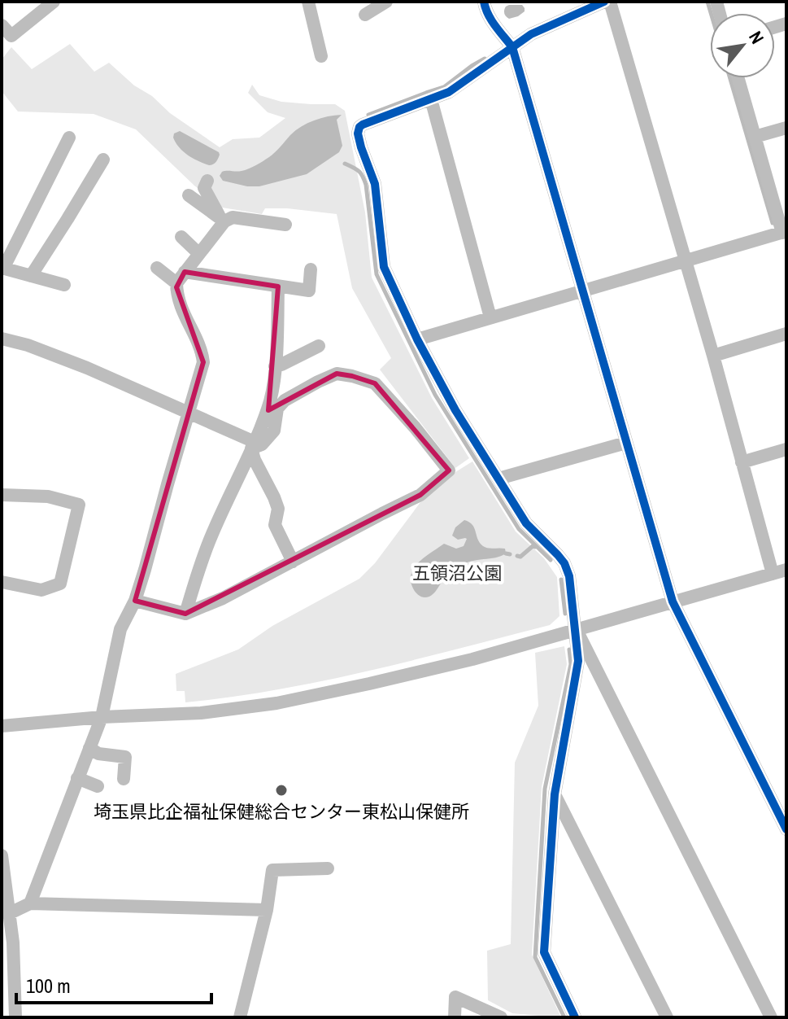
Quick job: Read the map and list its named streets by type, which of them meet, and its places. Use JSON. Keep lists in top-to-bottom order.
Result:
{
  "parks": ["五領沼公園"],
  "places": ["埼玉県比企福祉保健総合センター東松山保健所"],
  "scale_bar": "100 m",
  "north": "top right"
}
